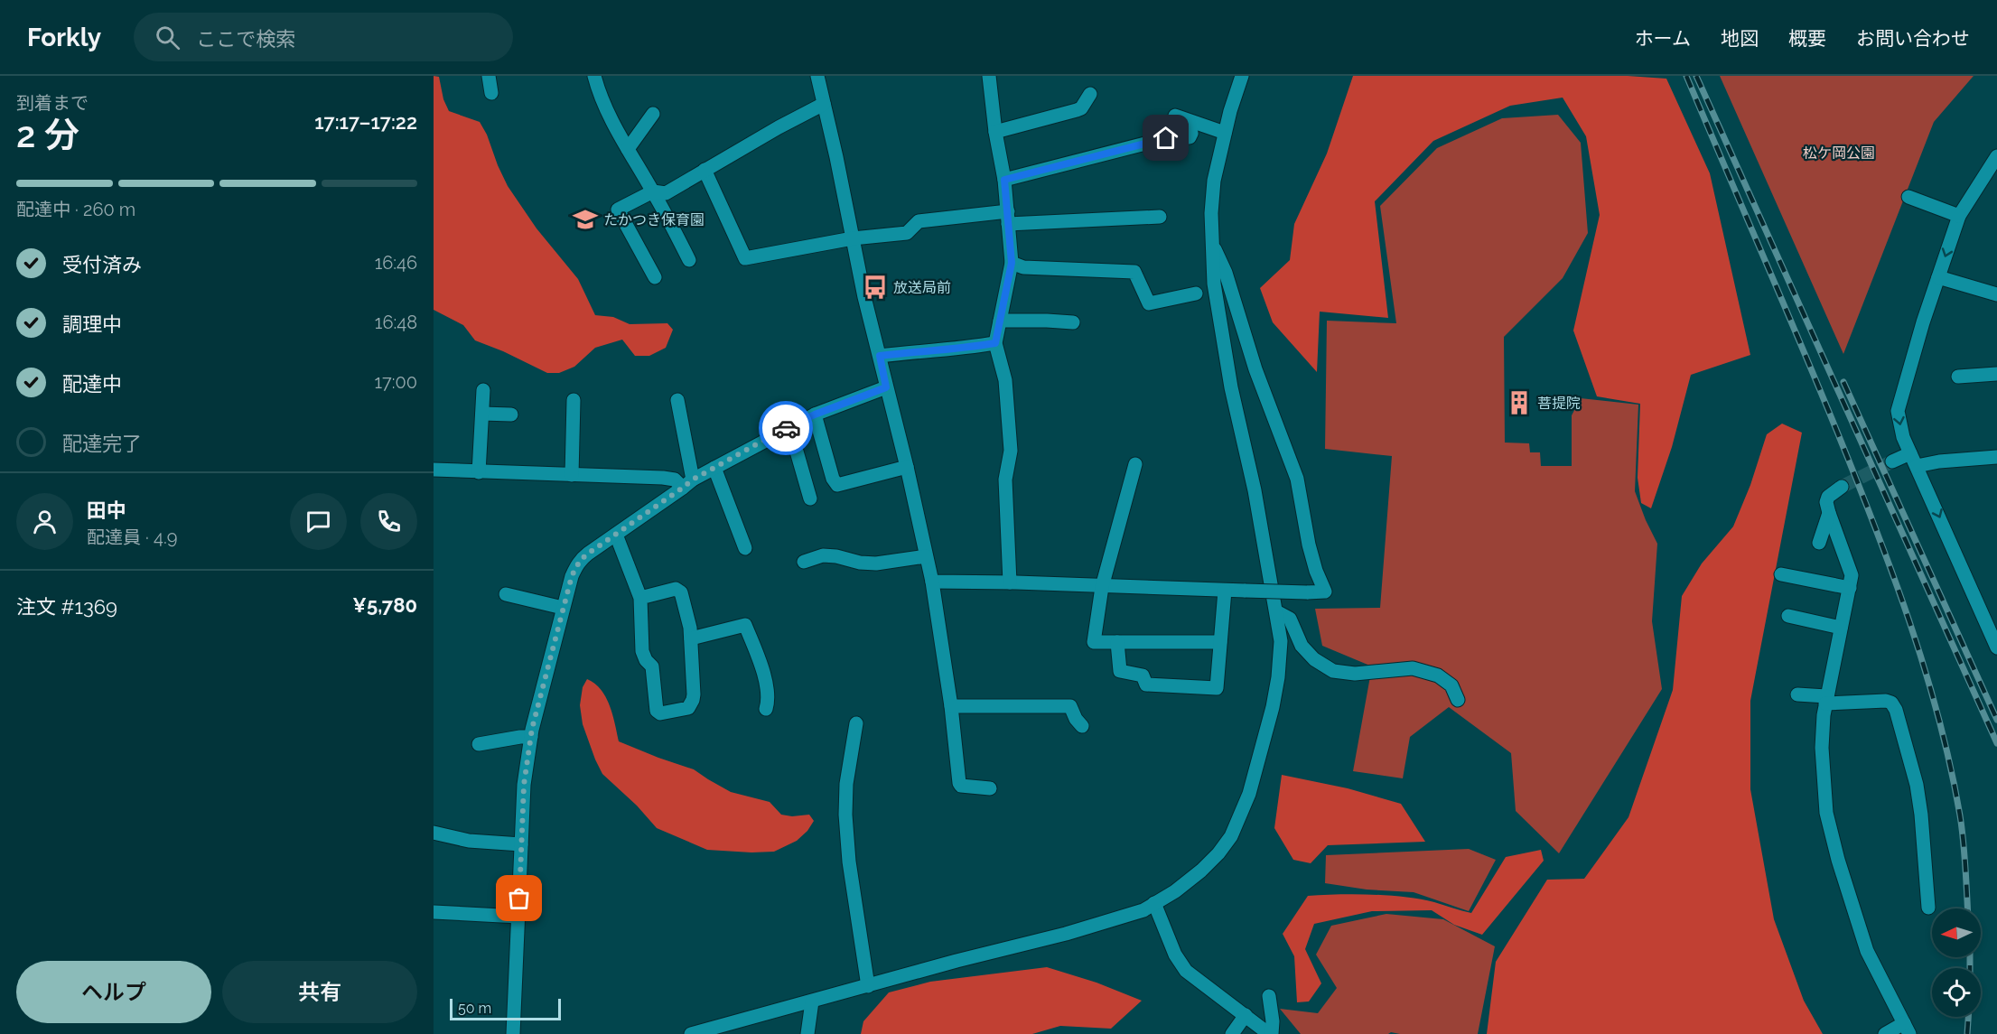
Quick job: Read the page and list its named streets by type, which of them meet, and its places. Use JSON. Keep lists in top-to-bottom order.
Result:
{
  "parks": ["松ケ岡公園"],
  "places": {
    "school or university": ["たかつき保育園"],
    "bus stop": ["放送局前"],
    "building": ["菩提院"]
  },
  "scale_bar": "50 m",
  "north": "left",
  "page": {
    "header": "Forkly",
    "search": "ここで検索",
    "nav": [
      "ホーム",
      "地図",
      "概要",
      "お問い合わせ"
    ],
    "heading": ["2 分", "到着まで", "17:17–17:22"],
    "panel": [
      "田中",
      "配達員 · 4.9",
      "注文 #1369",
      "¥5,780"
    ],
    "bar": "配達中 · 260 m",
    "list": [
      ["受付済み", "16:46"],
      ["調理中", "16:48"],
      ["配達中", "17:00"],
      "配達完了"
    ],
    "buttons": ["ヘルプ", "共有"],
    "scale": "50 m"
  }
}
